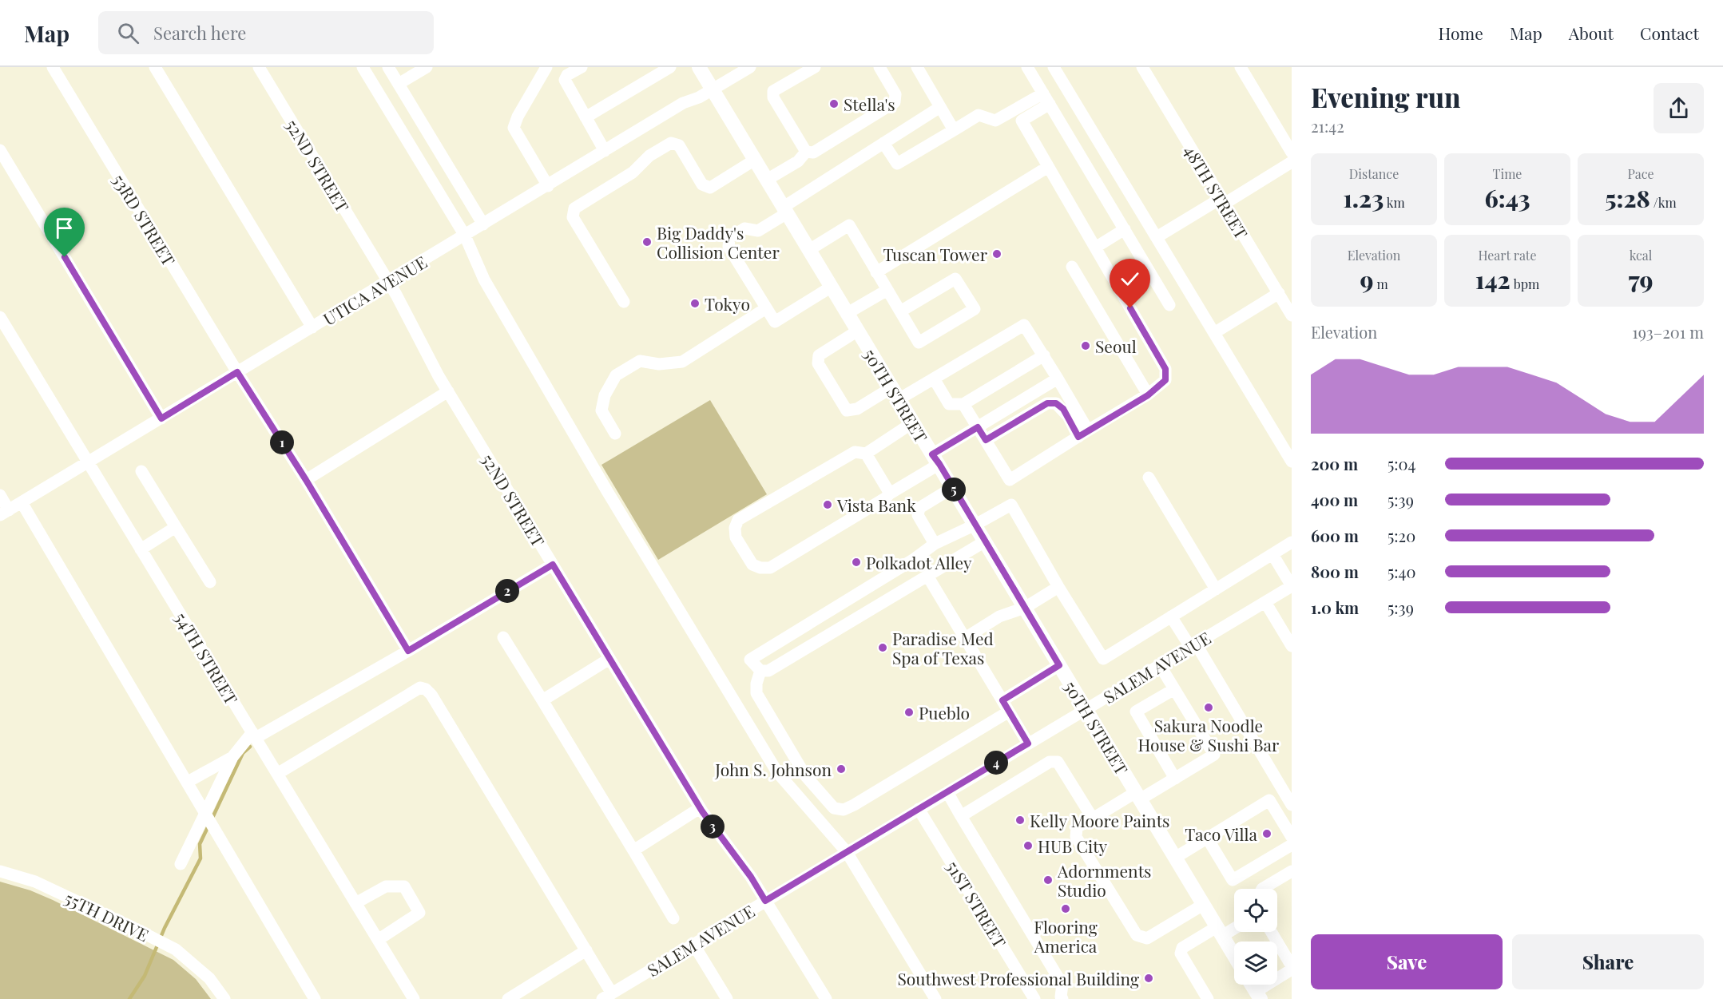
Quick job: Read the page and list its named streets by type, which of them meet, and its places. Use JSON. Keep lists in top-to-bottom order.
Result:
{
  "streets": {
    "main road": ["50TH STREET"],
    "street": [
      "52ND STREET",
      "48TH STREET",
      "53RD STREET",
      "UTICA AVENUE",
      "54TH STREET",
      "SALEM AVENUE",
      "51ST STREET",
      "55TH DRIVE"
    ]
  },
  "crossings": [
    ["52ND STREET", "UTICA AVENUE"],
    ["52ND STREET", "SALEM AVENUE"],
    ["53RD STREET", "UTICA AVENUE"],
    ["UTICA AVENUE", "50TH STREET"],
    ["UTICA AVENUE", "54TH STREET"],
    ["50TH STREET", "SALEM AVENUE"],
    ["SALEM AVENUE", "51ST STREET"]
  ],
  "places": [
    "Stella's",
    "Big Daddy's Collision Center",
    "Tuscan Tower",
    "Tokyo",
    "Seoul",
    "Vista Bank",
    "Polkadot Alley",
    "Paradise Med Spa of Texas",
    "Sakura Noodle House & Sushi Bar",
    "Pueblo",
    "John S. Johnson",
    "Kelly Moore Paints",
    "Taco Villa",
    "HUB City",
    "Adornments Studio",
    "Flooring America",
    "Southwest Professional Building"
  ],
  "page": {
    "header": "Map",
    "search": "Search here",
    "nav": [
      "Home",
      "Map",
      "About",
      "Contact"
    ],
    "heading": ["Evening run", "21:42"],
    "stats": [
      ["Distance", "1.23 km"],
      ["Time", "6:43"],
      ["Pace", "5:28 /km"],
      ["Elevation", "9 m"],
      ["Heart rate", "142 bpm"],
      ["kcal", "79"]
    ],
    "chart": ["Elevation", "193–201 m"],
    "pins": [
      "1",
      "5",
      "2",
      "4",
      "3"
    ],
    "list": [
      {
        "name": "200 m",
        "note": "5:04"
      },
      {
        "name": "400 m",
        "note": "5:39"
      },
      {
        "name": "600 m",
        "note": "5:20"
      },
      {
        "name": "800 m",
        "note": "5:40"
      },
      {
        "name": "1.0 km",
        "note": "5:39"
      }
    ],
    "buttons": ["Save", "Share"]
  }
}
